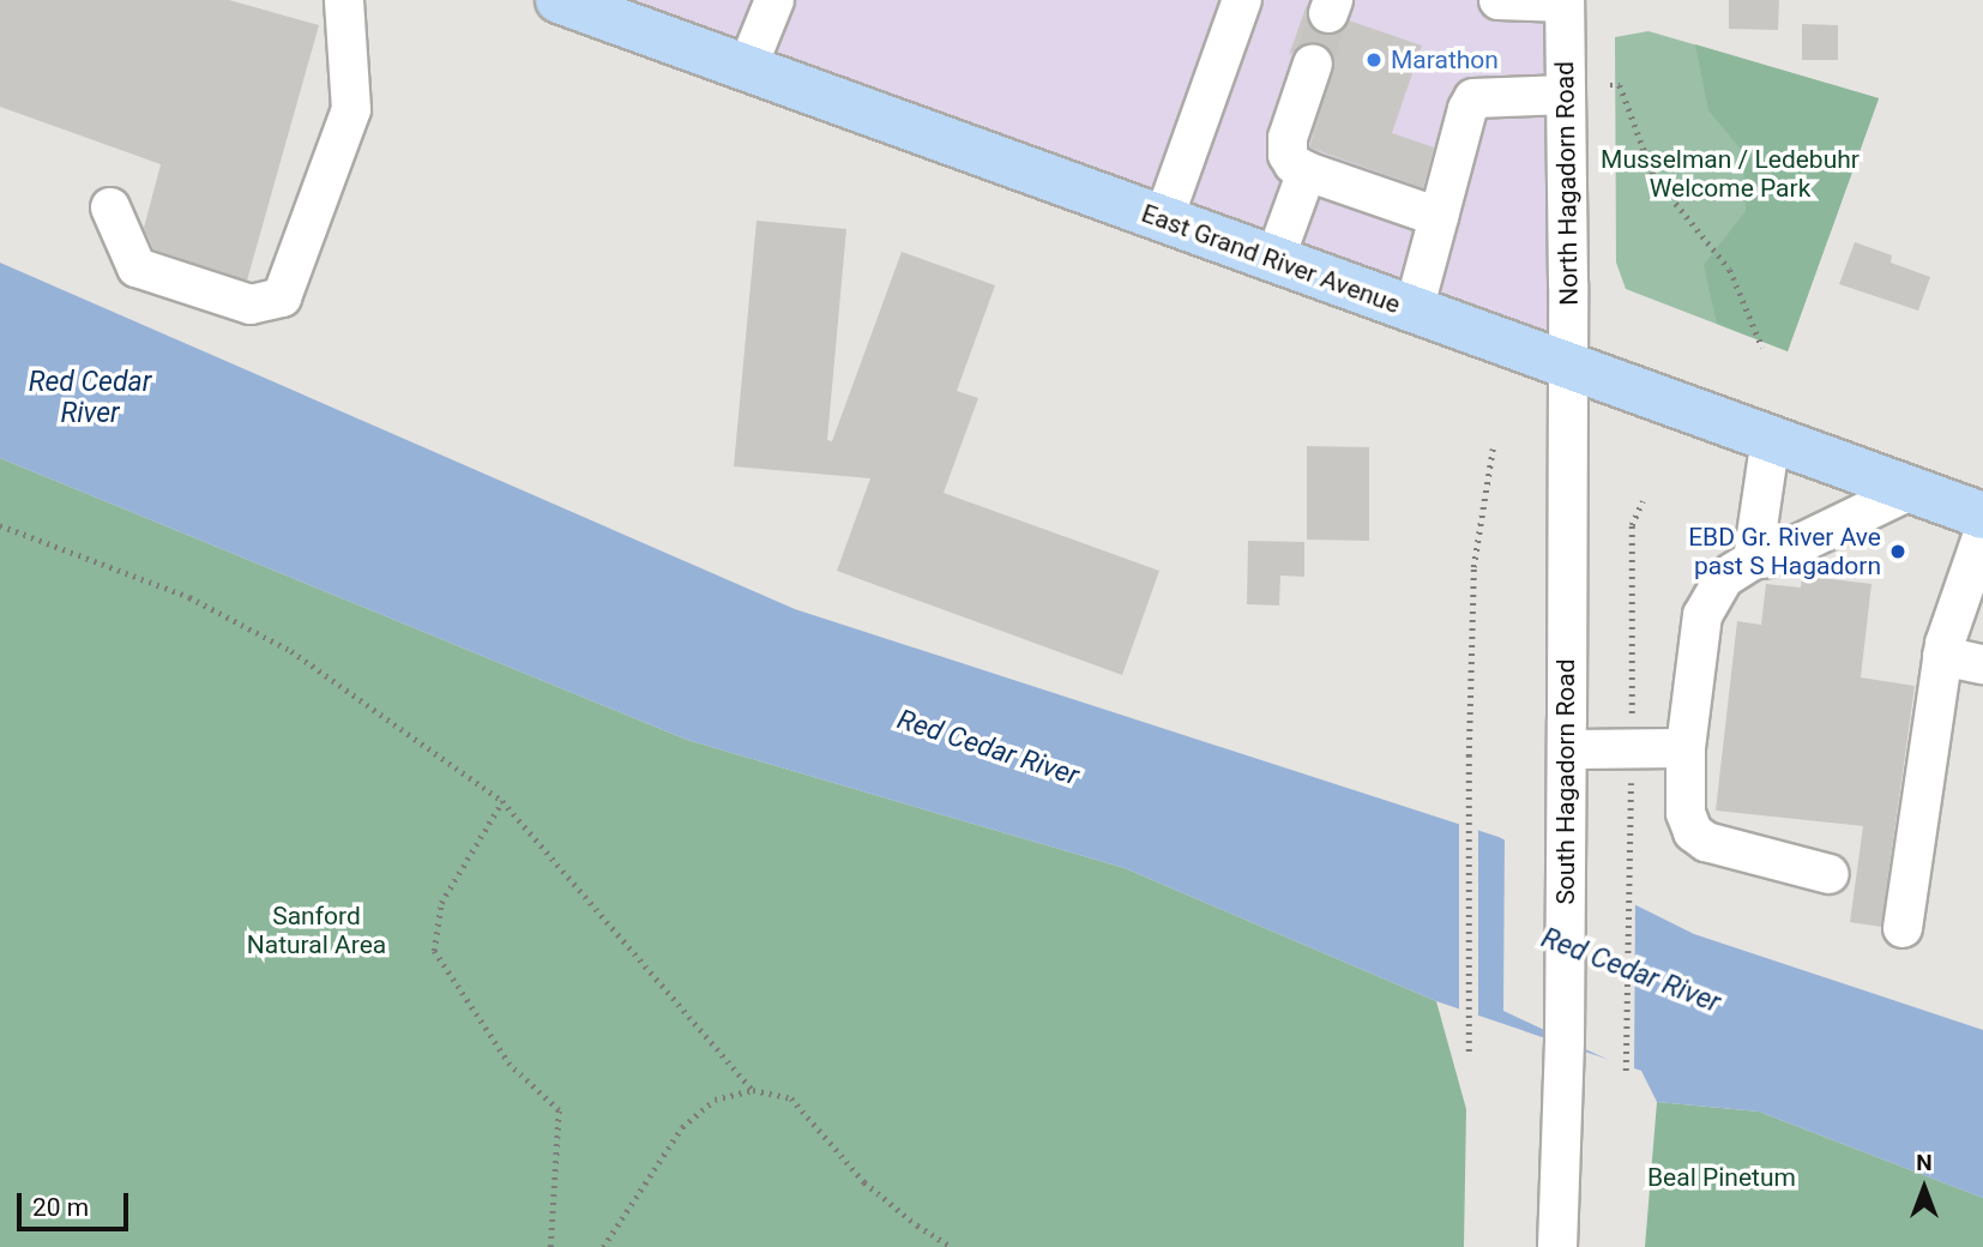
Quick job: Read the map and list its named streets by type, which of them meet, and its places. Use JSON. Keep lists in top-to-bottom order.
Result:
{
  "streets": {
    "main road": ["East Grand River Avenue"],
    "street": ["North Hagadorn Road", "South Hagadorn Road"]
  },
  "crossings": [
    ["North Hagadorn Road", "East Grand River Avenue"],
    ["North Hagadorn Road", "South Hagadorn Road"],
    ["East Grand River Avenue", "South Hagadorn Road"]
  ],
  "water": ["Red Cedar River"],
  "parks": ["Musselman / Ledebuhr Welcome Park", "Sanford Natural Area", "Beal Pinetum"],
  "places": ["Marathon", "EBD Gr. River Ave past S Hagadorn"],
  "scale_bar": "20 m",
  "north": "top"
}
